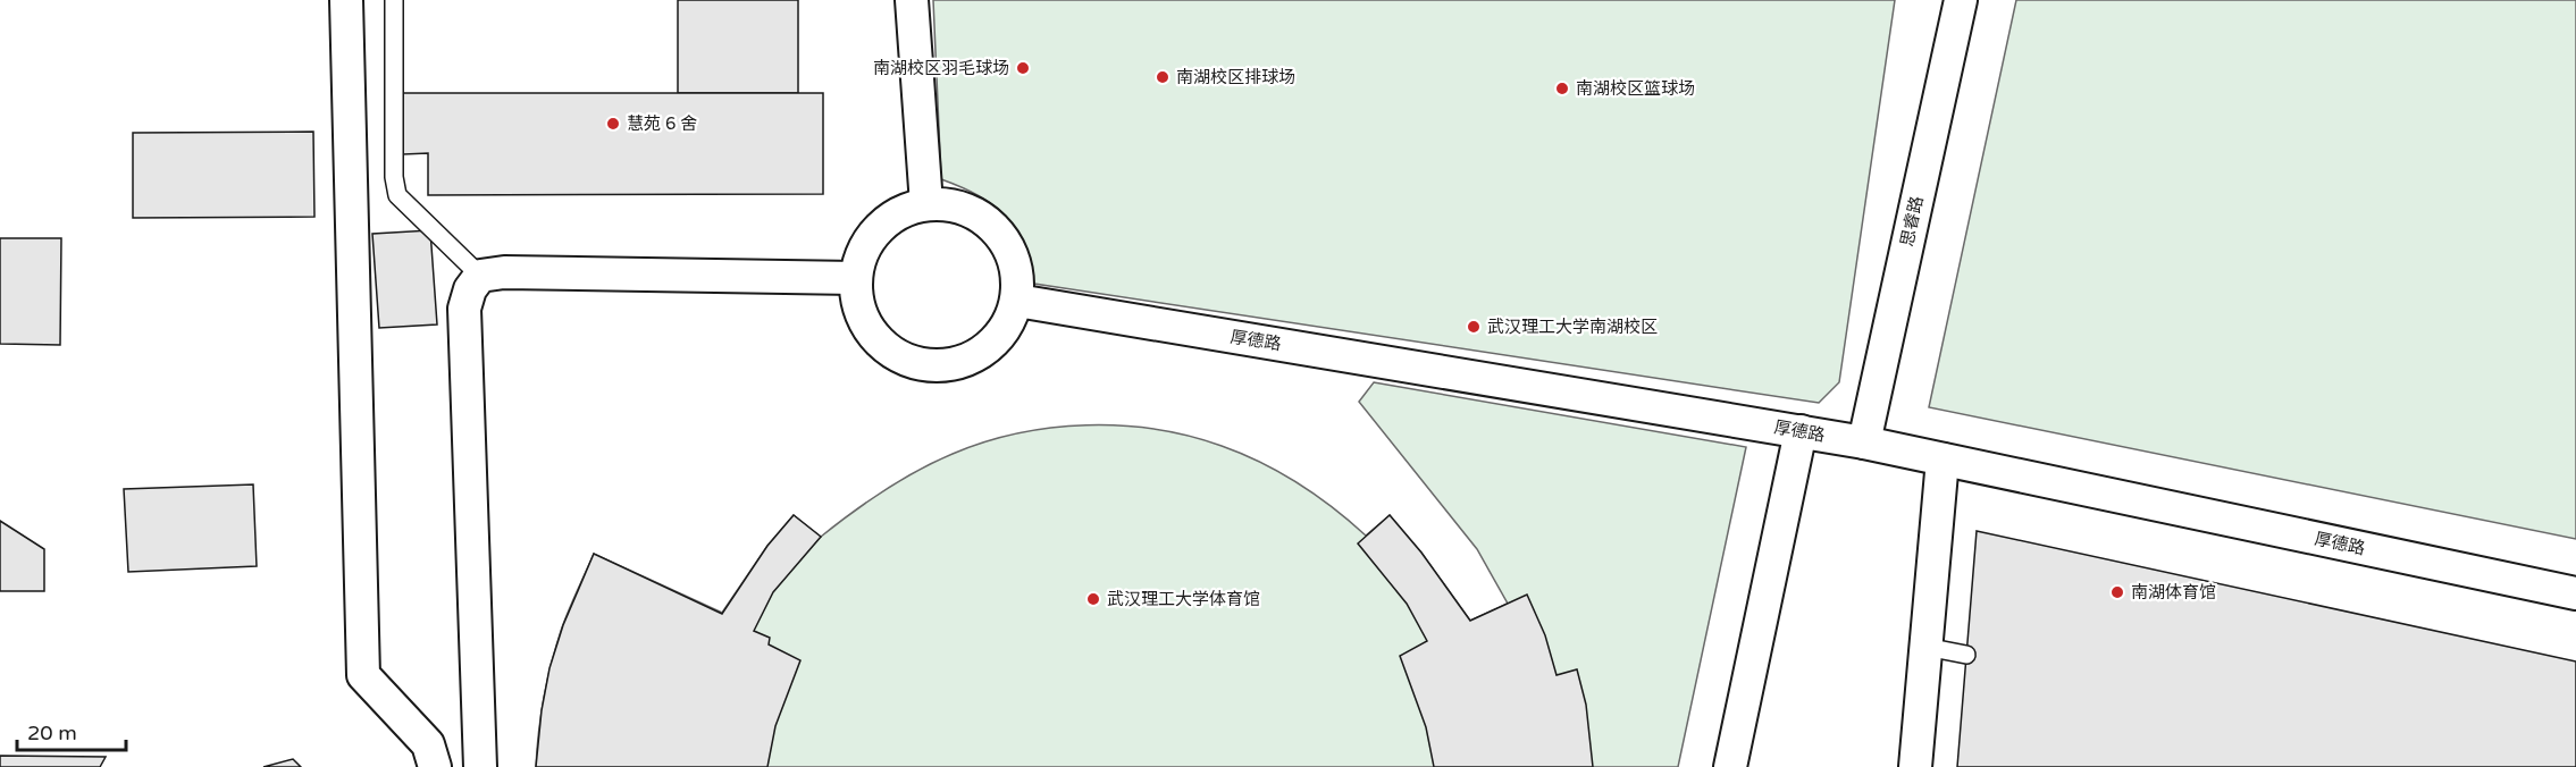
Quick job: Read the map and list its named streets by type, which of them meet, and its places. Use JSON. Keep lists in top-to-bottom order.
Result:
{
  "streets": {
    "street": ["思睿路", "厚德路"]
  },
  "crossings": [
    ["思睿路", "厚德路"]
  ],
  "places": [
    "南湖校区羽毛球场",
    "南湖校区排球场",
    "南湖校区篮球场",
    "慧苑 6 舍",
    "武汉理工大学南湖校区",
    "南湖体育馆",
    "武汉理工大学体育馆"
  ],
  "scale_bar": "20 m"
}
